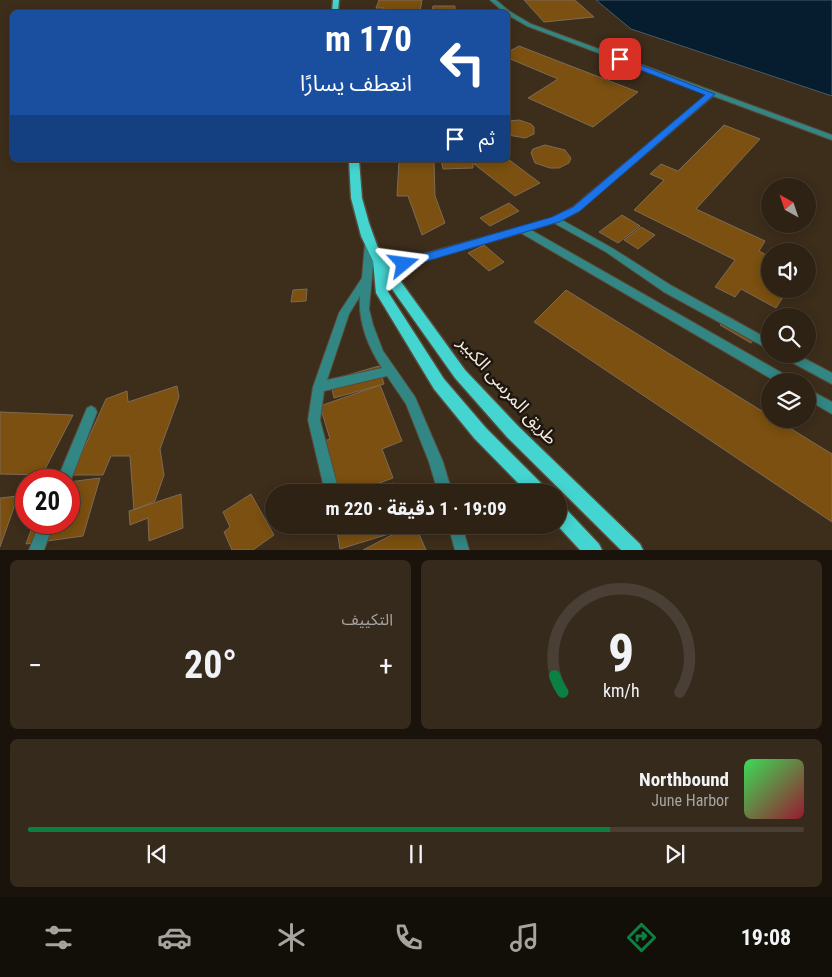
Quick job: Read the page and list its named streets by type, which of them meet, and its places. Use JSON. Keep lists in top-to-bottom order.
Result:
{
  "streets": {
    "main road": ["طريق المرسى الكبير"]
  },
  "north": "top left",
  "page": {
    "turn": ["170 m", "انعطف يسارًا"],
    "then": "ثم",
    "limit": "20",
    "trip": "19:09 · 1 دقيقة · 220 m",
    "tile": "التكييف",
    "heat": ["−", "20°", "+"],
    "song": ["Northbound", "June Harbor"],
    "tabs": "19:08",
    "gauge": ["9", "km/h"]
  }
}
